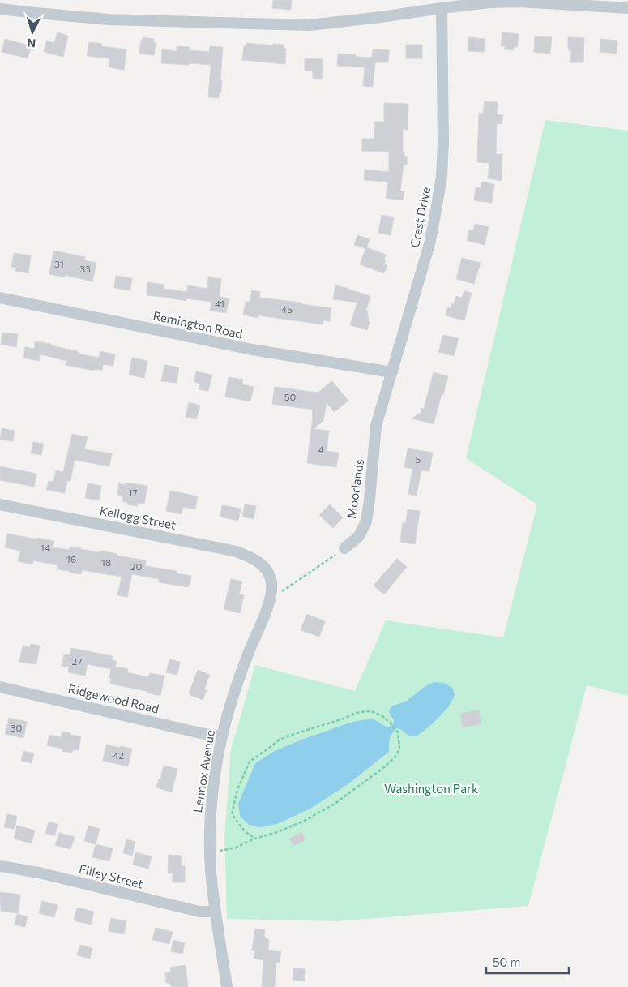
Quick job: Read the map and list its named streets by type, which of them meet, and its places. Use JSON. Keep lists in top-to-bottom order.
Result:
{
  "streets": {
    "street": [
      "Crest Drive",
      "Remington Road",
      "Moorlands",
      "Kellogg Street",
      "Ridgewood Road",
      "Lennox Avenue",
      "Filley Street"
    ]
  },
  "crossings": [
    ["Crest Drive", "Remington Road"],
    ["Crest Drive", "Moorlands"],
    ["Kellogg Street", "Lennox Avenue"],
    ["Ridgewood Road", "Lennox Avenue"],
    ["Lennox Avenue", "Filley Street"]
  ],
  "parks": ["Washington Park"],
  "house_numbers": [
    "31",
    "33",
    "41",
    "45",
    "50",
    "4",
    "5",
    "17",
    "14",
    "16",
    "18",
    "20",
    "27",
    "30",
    "42"
  ],
  "scale_bar": "50 m",
  "north": "bottom"
}
